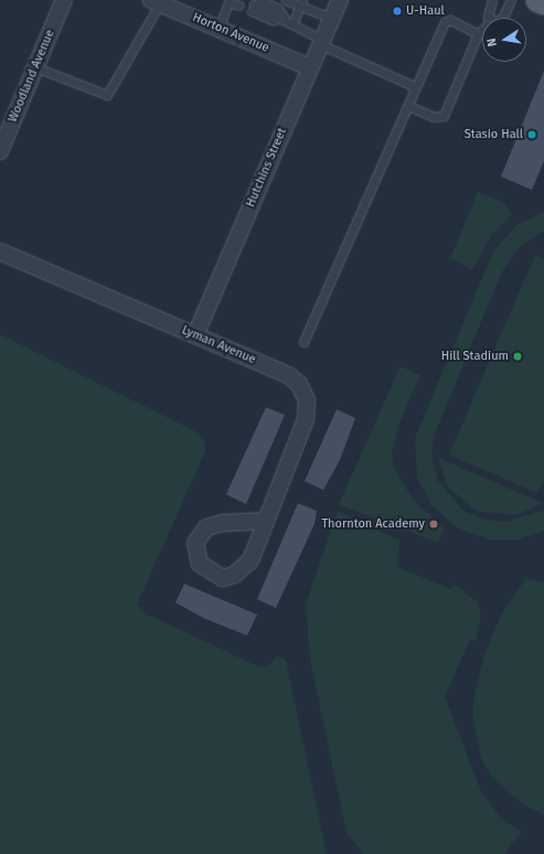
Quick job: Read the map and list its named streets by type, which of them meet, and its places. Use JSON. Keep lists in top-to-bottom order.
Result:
{
  "streets": {
    "street": [
      "Horton Avenue",
      "Woodland Avenue",
      "Hutchins Street",
      "Lyman Avenue"
    ]
  },
  "crossings": [
    ["Horton Avenue", "Hutchins Street"],
    ["Hutchins Street", "Lyman Avenue"]
  ],
  "places": [
    "U-Haul",
    "Stasio Hall",
    "Hill Stadium",
    "Thornton Academy"
  ],
  "north": "left"
}
